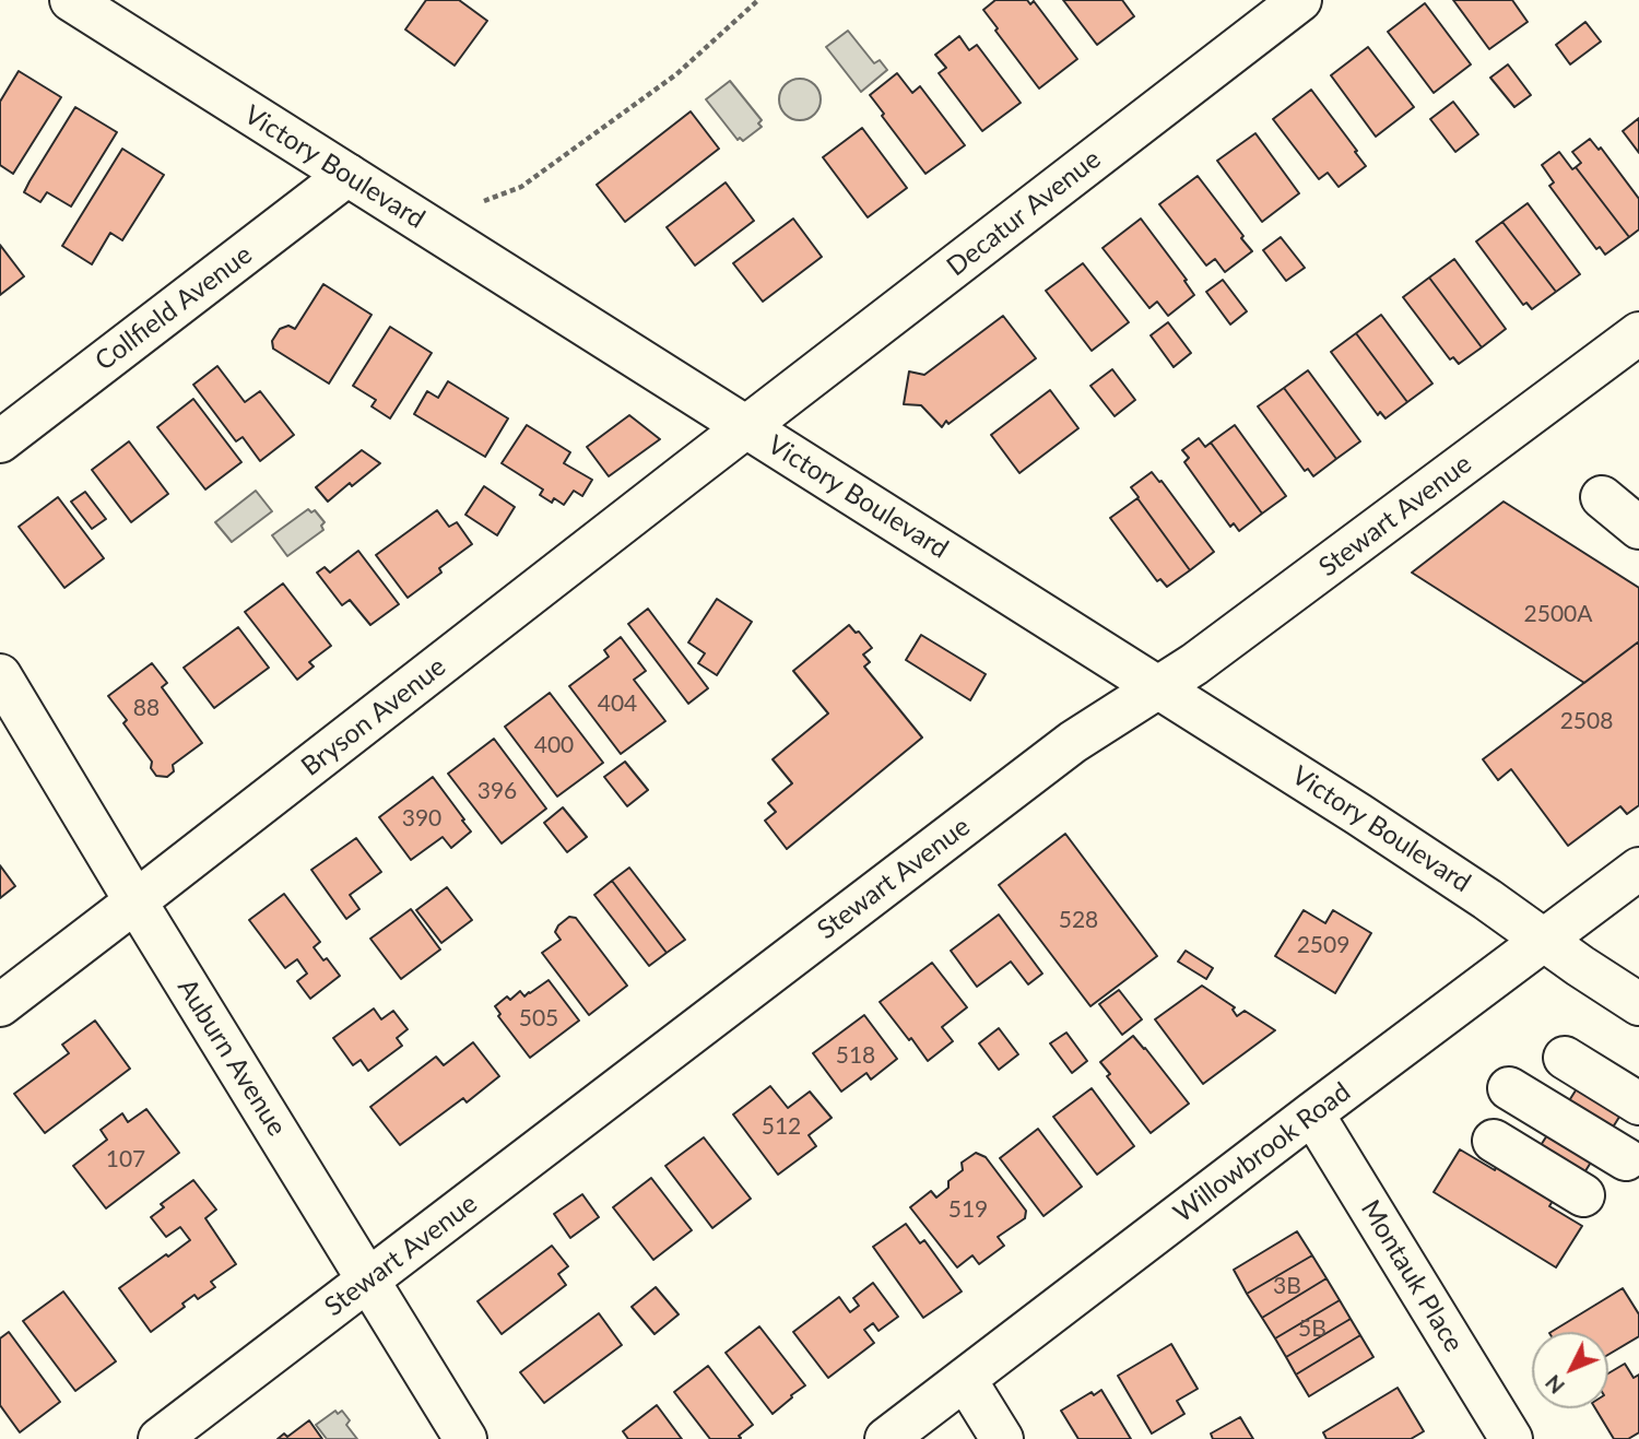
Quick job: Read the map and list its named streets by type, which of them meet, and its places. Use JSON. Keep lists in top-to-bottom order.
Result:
{
  "streets": {
    "street": [
      "Victory Boulevard",
      "Decatur Avenue",
      "Collfield Avenue",
      "Stewart Avenue",
      "Bryson Avenue",
      "Auburn Avenue",
      "Willowbrook Road",
      "Montauk Place"
    ]
  },
  "crossings": [
    ["Victory Boulevard", "Decatur Avenue"],
    ["Victory Boulevard", "Collfield Avenue"],
    ["Victory Boulevard", "Stewart Avenue"],
    ["Victory Boulevard", "Bryson Avenue"],
    ["Victory Boulevard", "Willowbrook Road"],
    ["Decatur Avenue", "Bryson Avenue"],
    ["Stewart Avenue", "Auburn Avenue"],
    ["Bryson Avenue", "Auburn Avenue"],
    ["Willowbrook Road", "Montauk Place"]
  ],
  "house_numbers": [
    "2500A",
    "404",
    "88",
    "2508",
    "400",
    "396",
    "390",
    "528",
    "2509",
    "505",
    "518",
    "512",
    "107",
    "519",
    "3B",
    "5B"
  ],
  "north": "bottom left"
}
